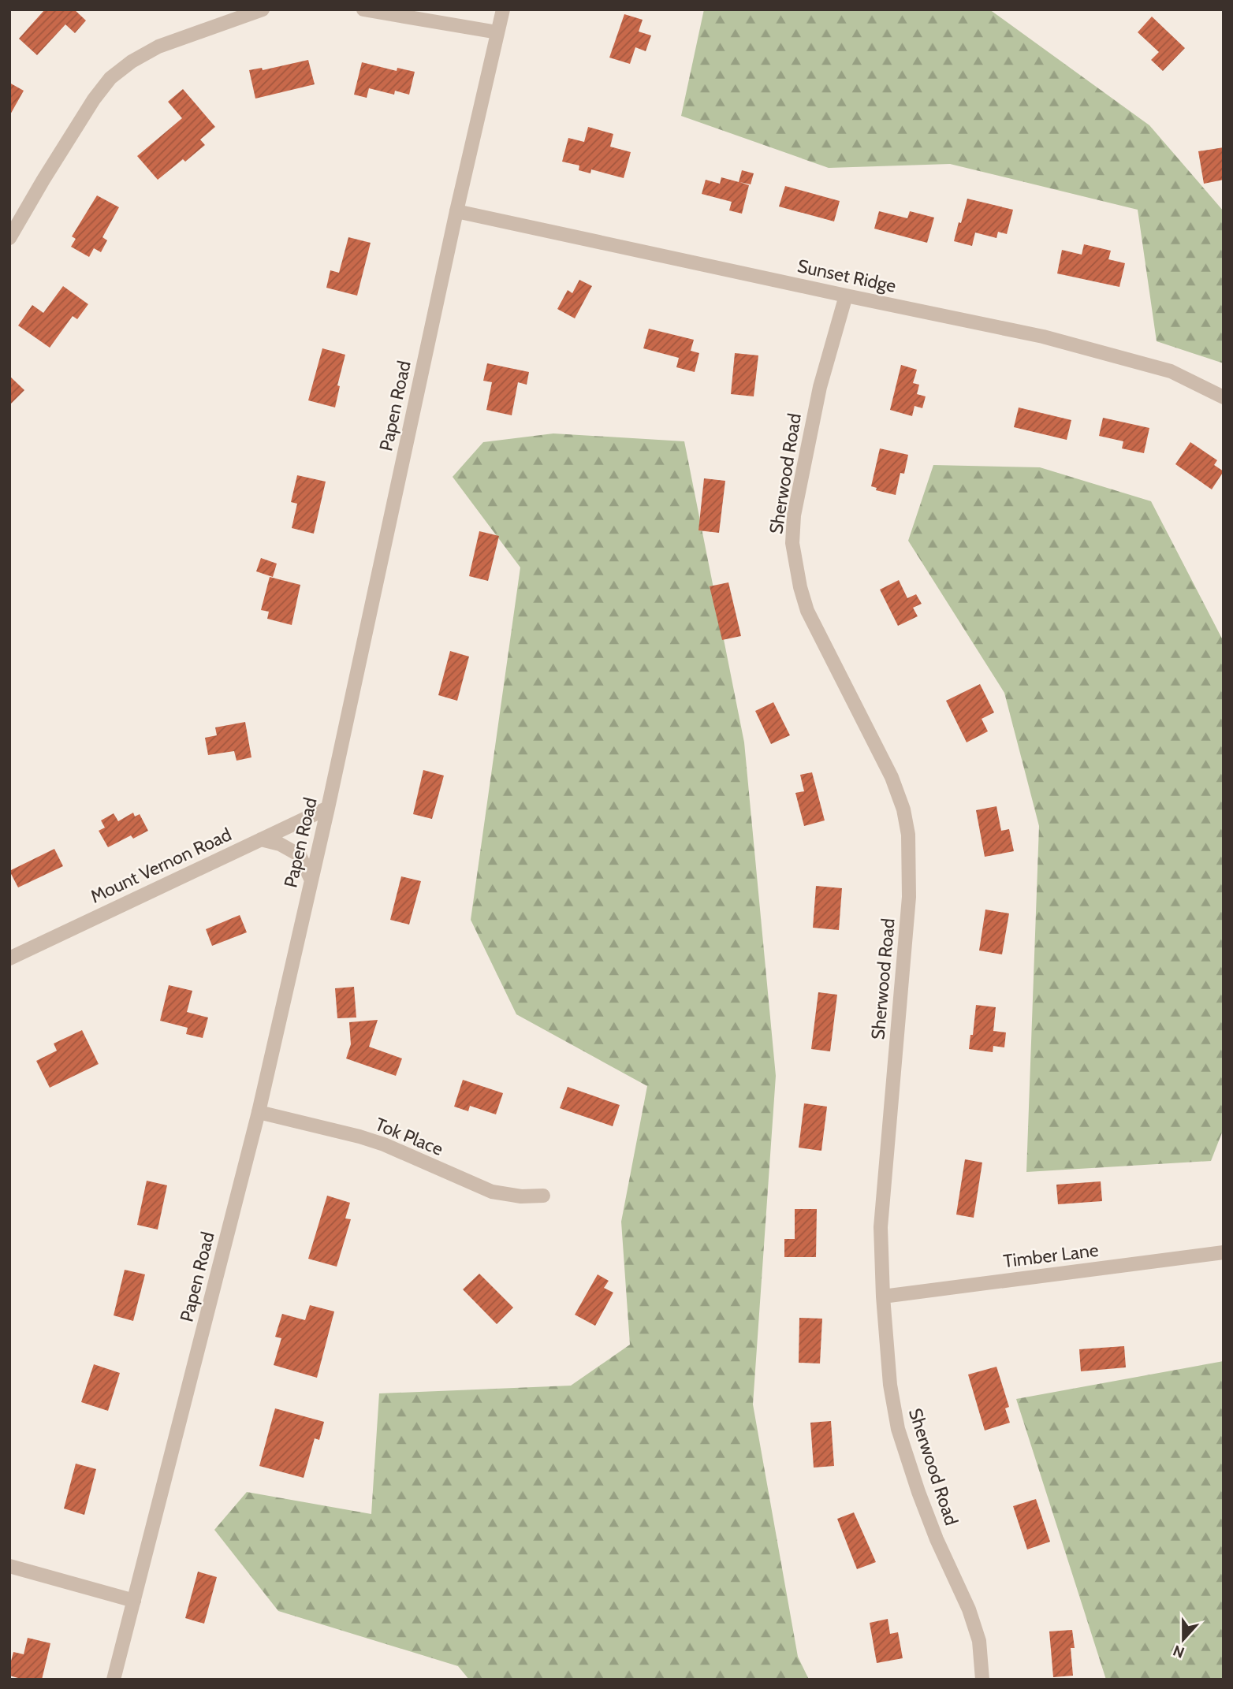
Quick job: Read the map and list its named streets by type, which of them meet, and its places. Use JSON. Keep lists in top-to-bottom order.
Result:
{
  "streets": {
    "street": [
      "Sunset Ridge",
      "Papen Road",
      "Sherwood Road",
      "Mount Vernon Road",
      "Tok Place",
      "Timber Lane"
    ]
  },
  "crossings": [
    ["Sunset Ridge", "Papen Road"],
    ["Sunset Ridge", "Sherwood Road"],
    ["Papen Road", "Mount Vernon Road"],
    ["Papen Road", "Tok Place"],
    ["Sherwood Road", "Timber Lane"]
  ],
  "north": "bottom"
}
